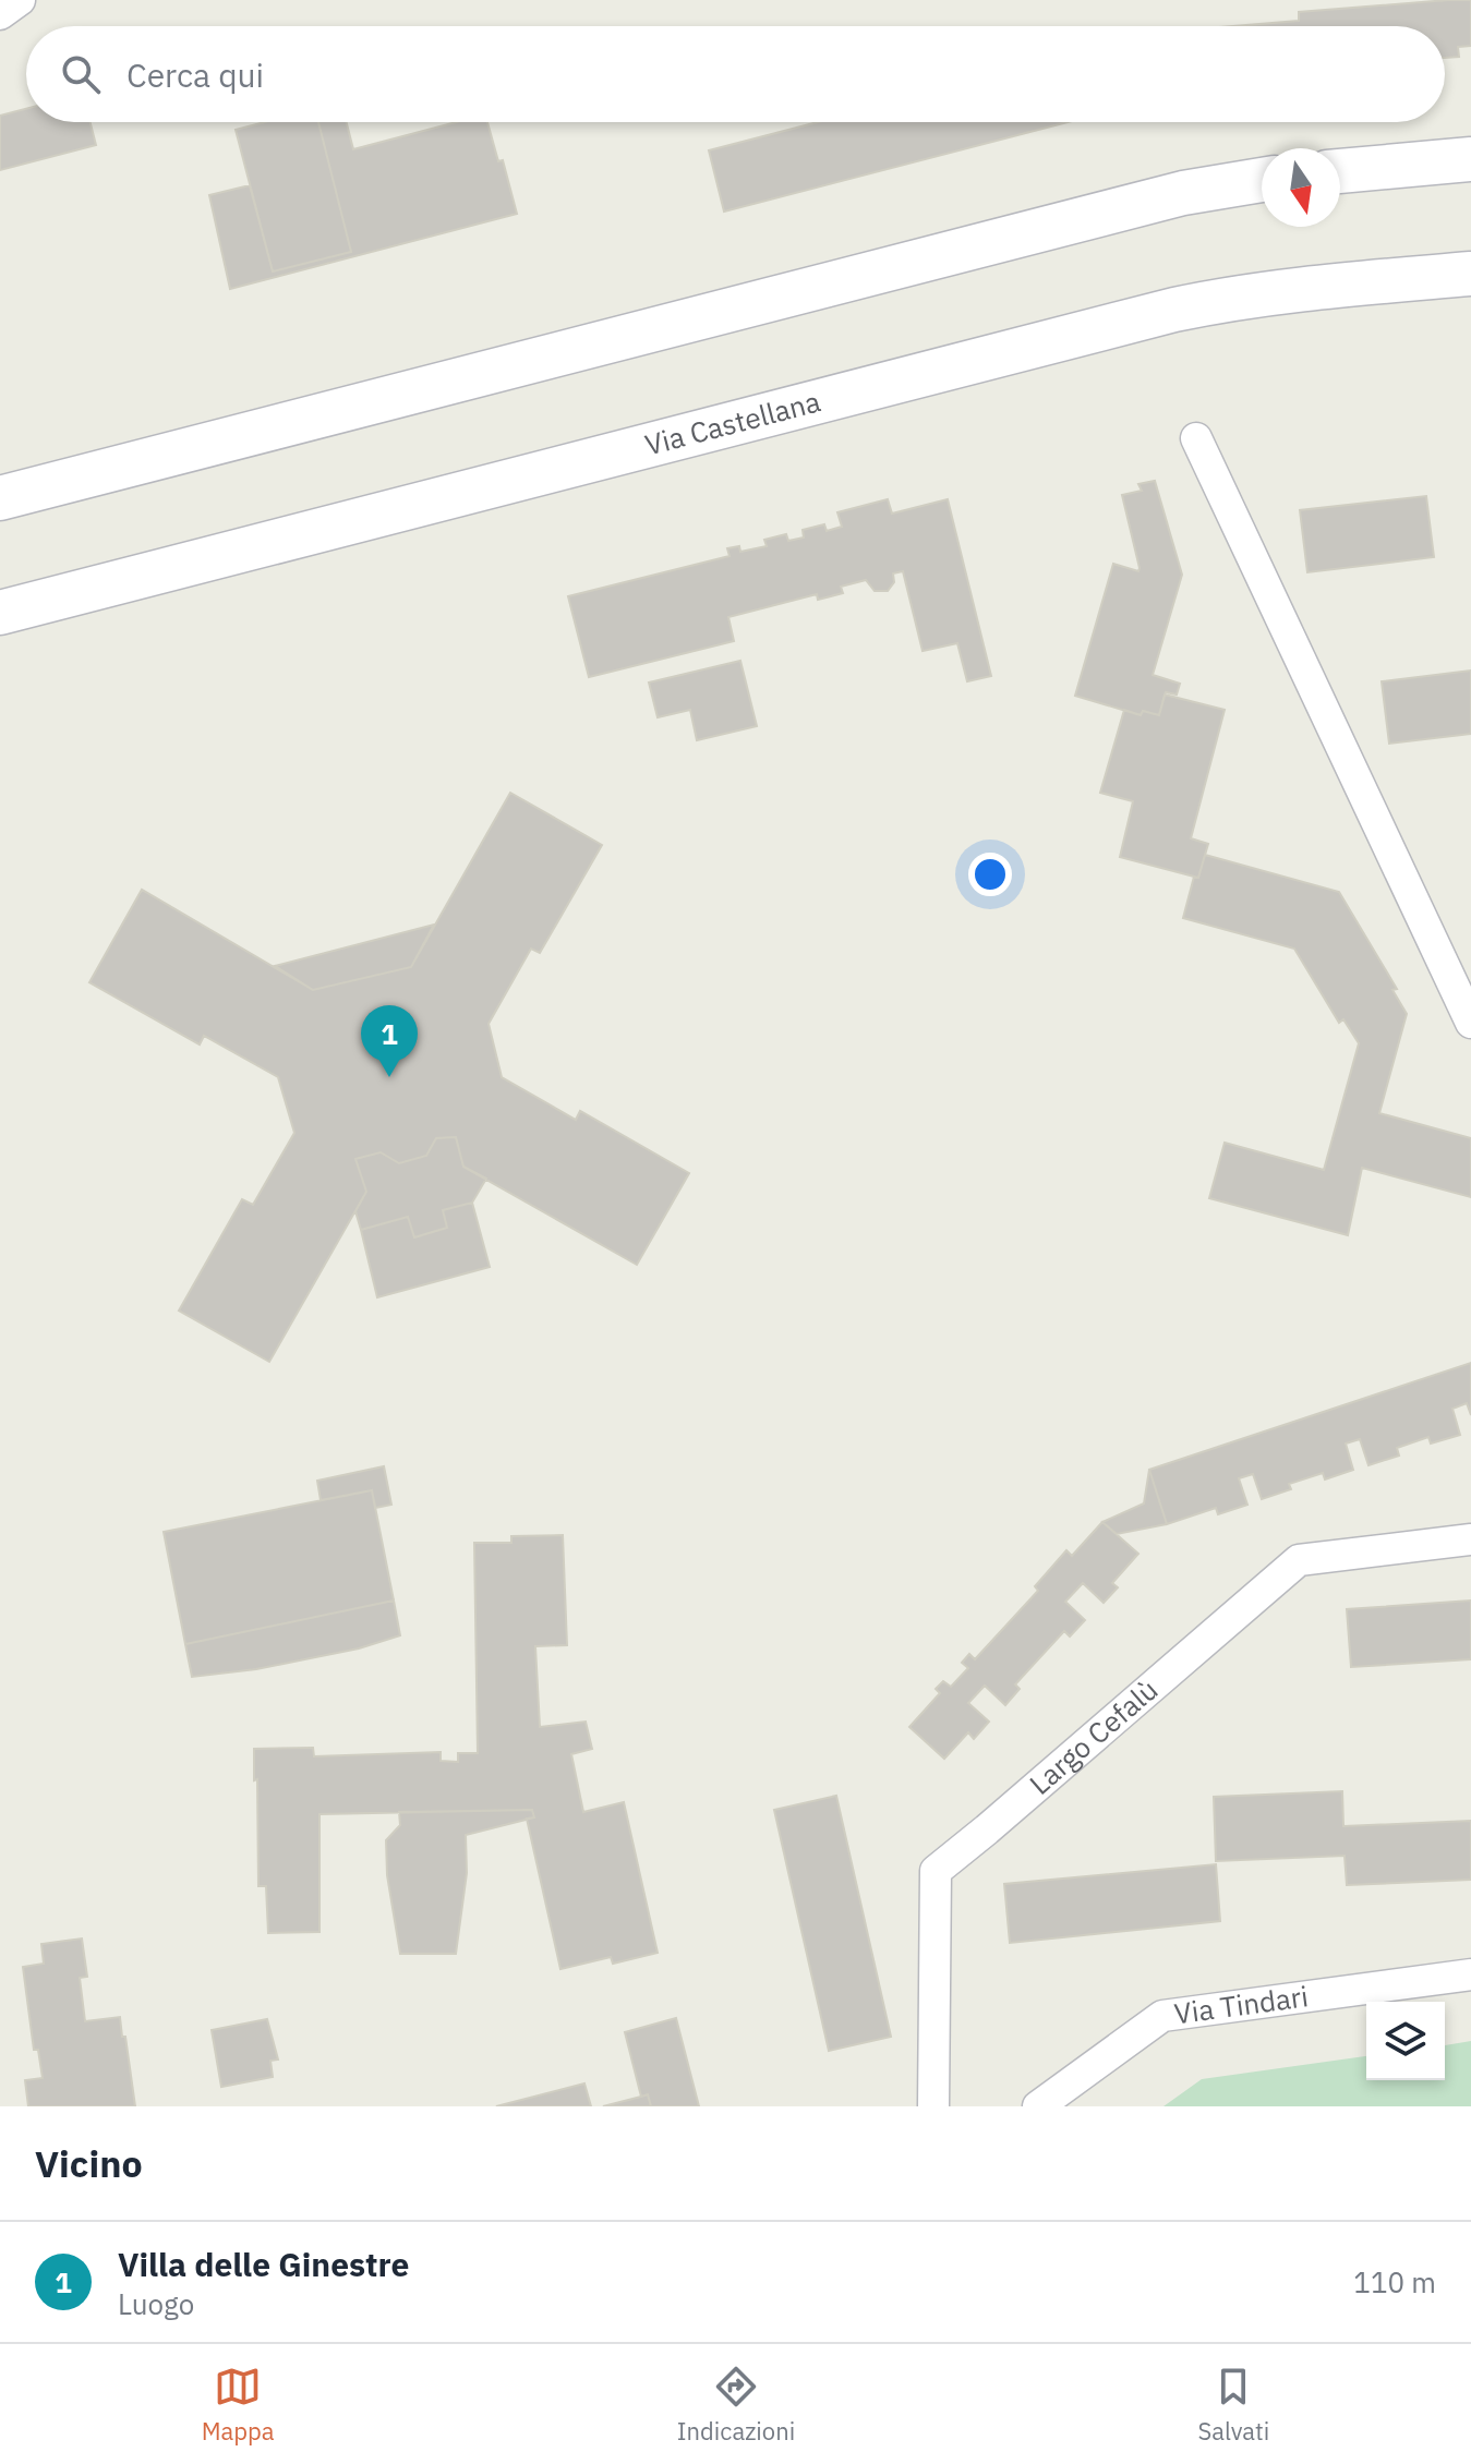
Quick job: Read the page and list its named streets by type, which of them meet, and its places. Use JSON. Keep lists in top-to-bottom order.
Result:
{
  "streets": {
    "main road": ["Via Castellana"],
    "street": ["Largo Cefalù", "Via Tindari"]
  },
  "north": "bottom",
  "page": {
    "search": "Cerca qui",
    "pins": "1",
    "heading": "Vicino",
    "list": [
      {
        "mark": "1",
        "name": "Villa delle Ginestre",
        "note": "Luogo",
        "value": "110 m"
      }
    ],
    "nav": ["Mappa", "Indicazioni", "Salvati"]
  }
}
